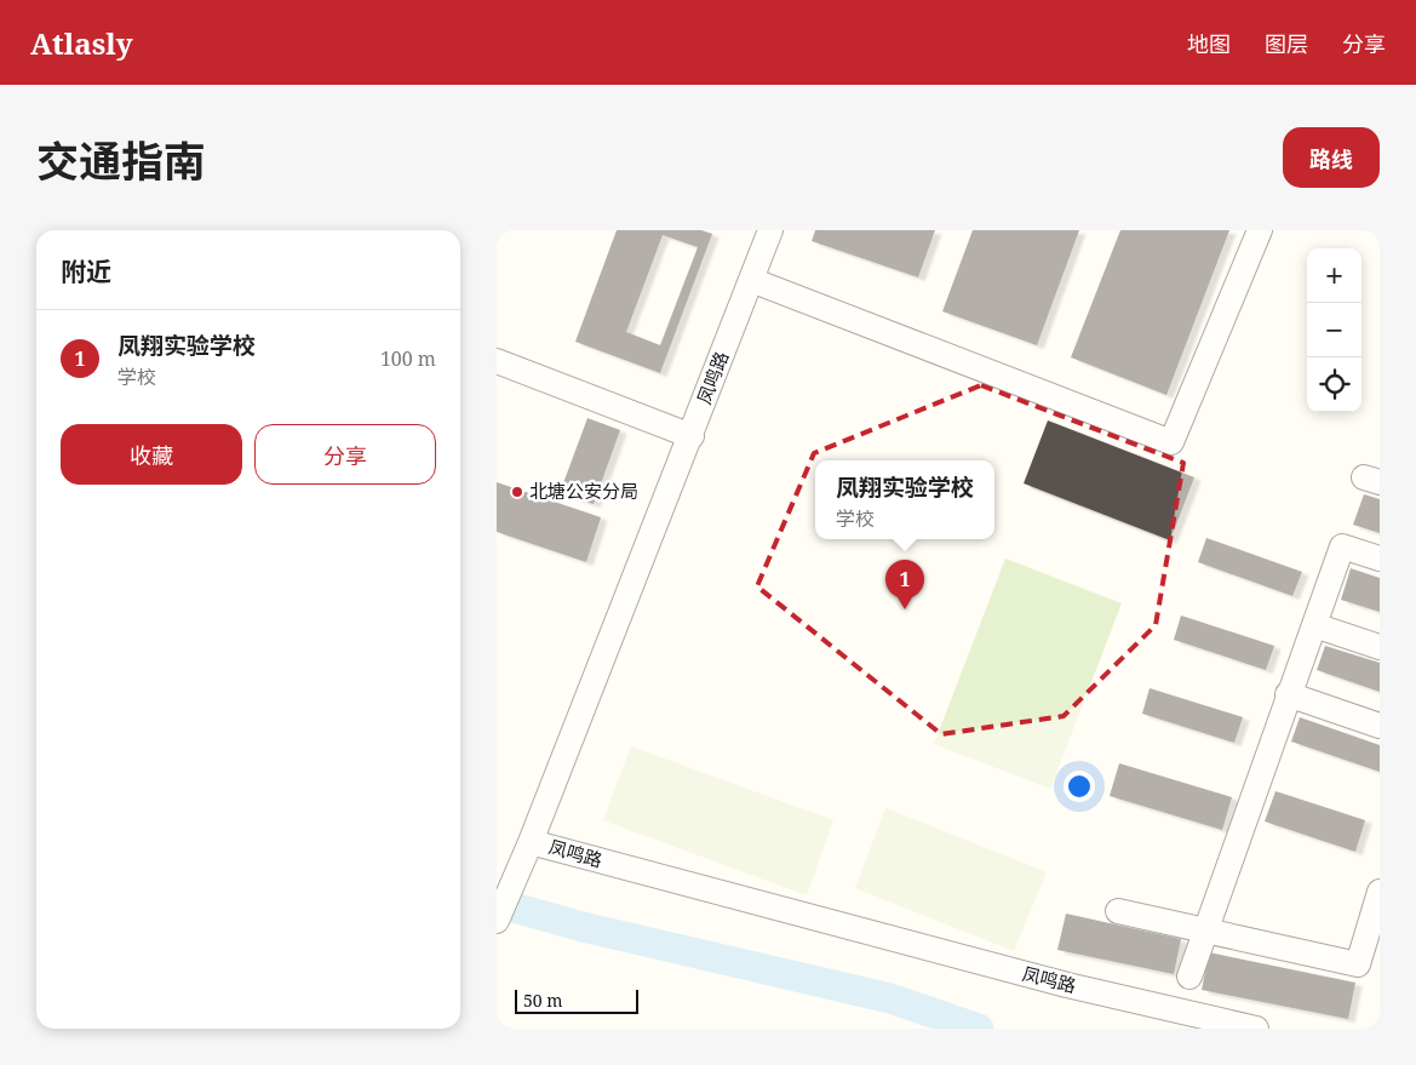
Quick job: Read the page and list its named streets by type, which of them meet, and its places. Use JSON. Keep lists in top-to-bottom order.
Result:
{
  "streets": {
    "street": ["凤鸣路"]
  },
  "places": ["北塘公安分局"],
  "scale_bar": "50 m",
  "page": {
    "header": "Atlasly",
    "nav": ["地图", "图层", "分享"],
    "title": "交通指南",
    "buttons": [
      "路线",
      ["收藏", "分享"]
    ],
    "heading": "附近",
    "map_buttons": ["+", "−"],
    "list": [
      {
        "mark": "1",
        "name": "凤翔实验学校",
        "note": "学校",
        "value": "100 m"
      }
    ],
    "popup": ["凤翔实验学校", "学校"],
    "pins": "1",
    "scale": "50 m"
  }
}
